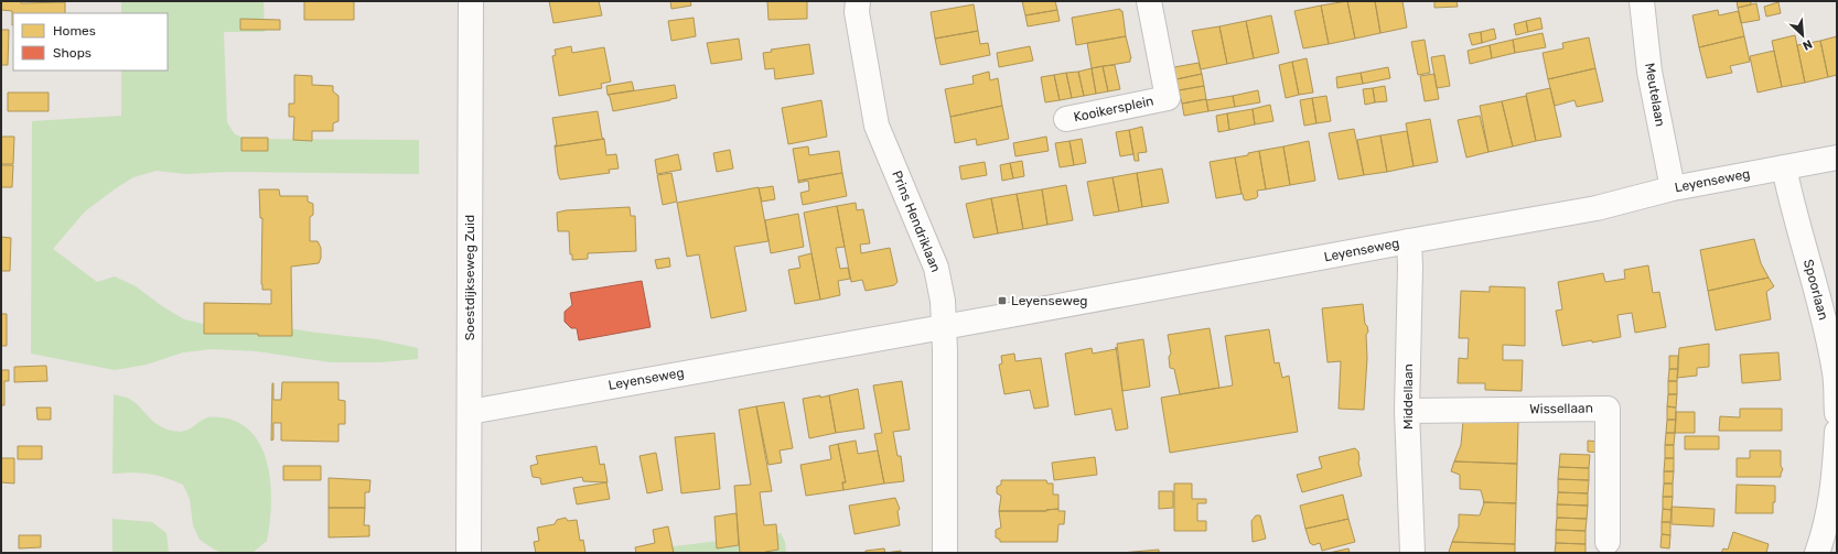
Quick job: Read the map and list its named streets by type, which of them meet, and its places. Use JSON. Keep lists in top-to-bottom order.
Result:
{
  "streets": {
    "street": [
      "Meutelaan",
      "Kooikersplein",
      "Leyenseweg",
      "Prins Hendriklaan",
      "Soestdijkseweg Zuid",
      "Spoorlaan",
      "Middellaan",
      "Wissellaan"
    ]
  },
  "crossings": [
    ["Meutelaan", "Leyenseweg"],
    ["Leyenseweg", "Prins Hendriklaan"],
    ["Leyenseweg", "Soestdijkseweg Zuid"],
    ["Leyenseweg", "Spoorlaan"],
    ["Leyenseweg", "Middellaan"],
    ["Middellaan", "Wissellaan"]
  ],
  "places": {
    "transit": ["Leyenseweg"]
  },
  "legend": ["Homes", "Shops"],
  "north": "bottom right"
}
